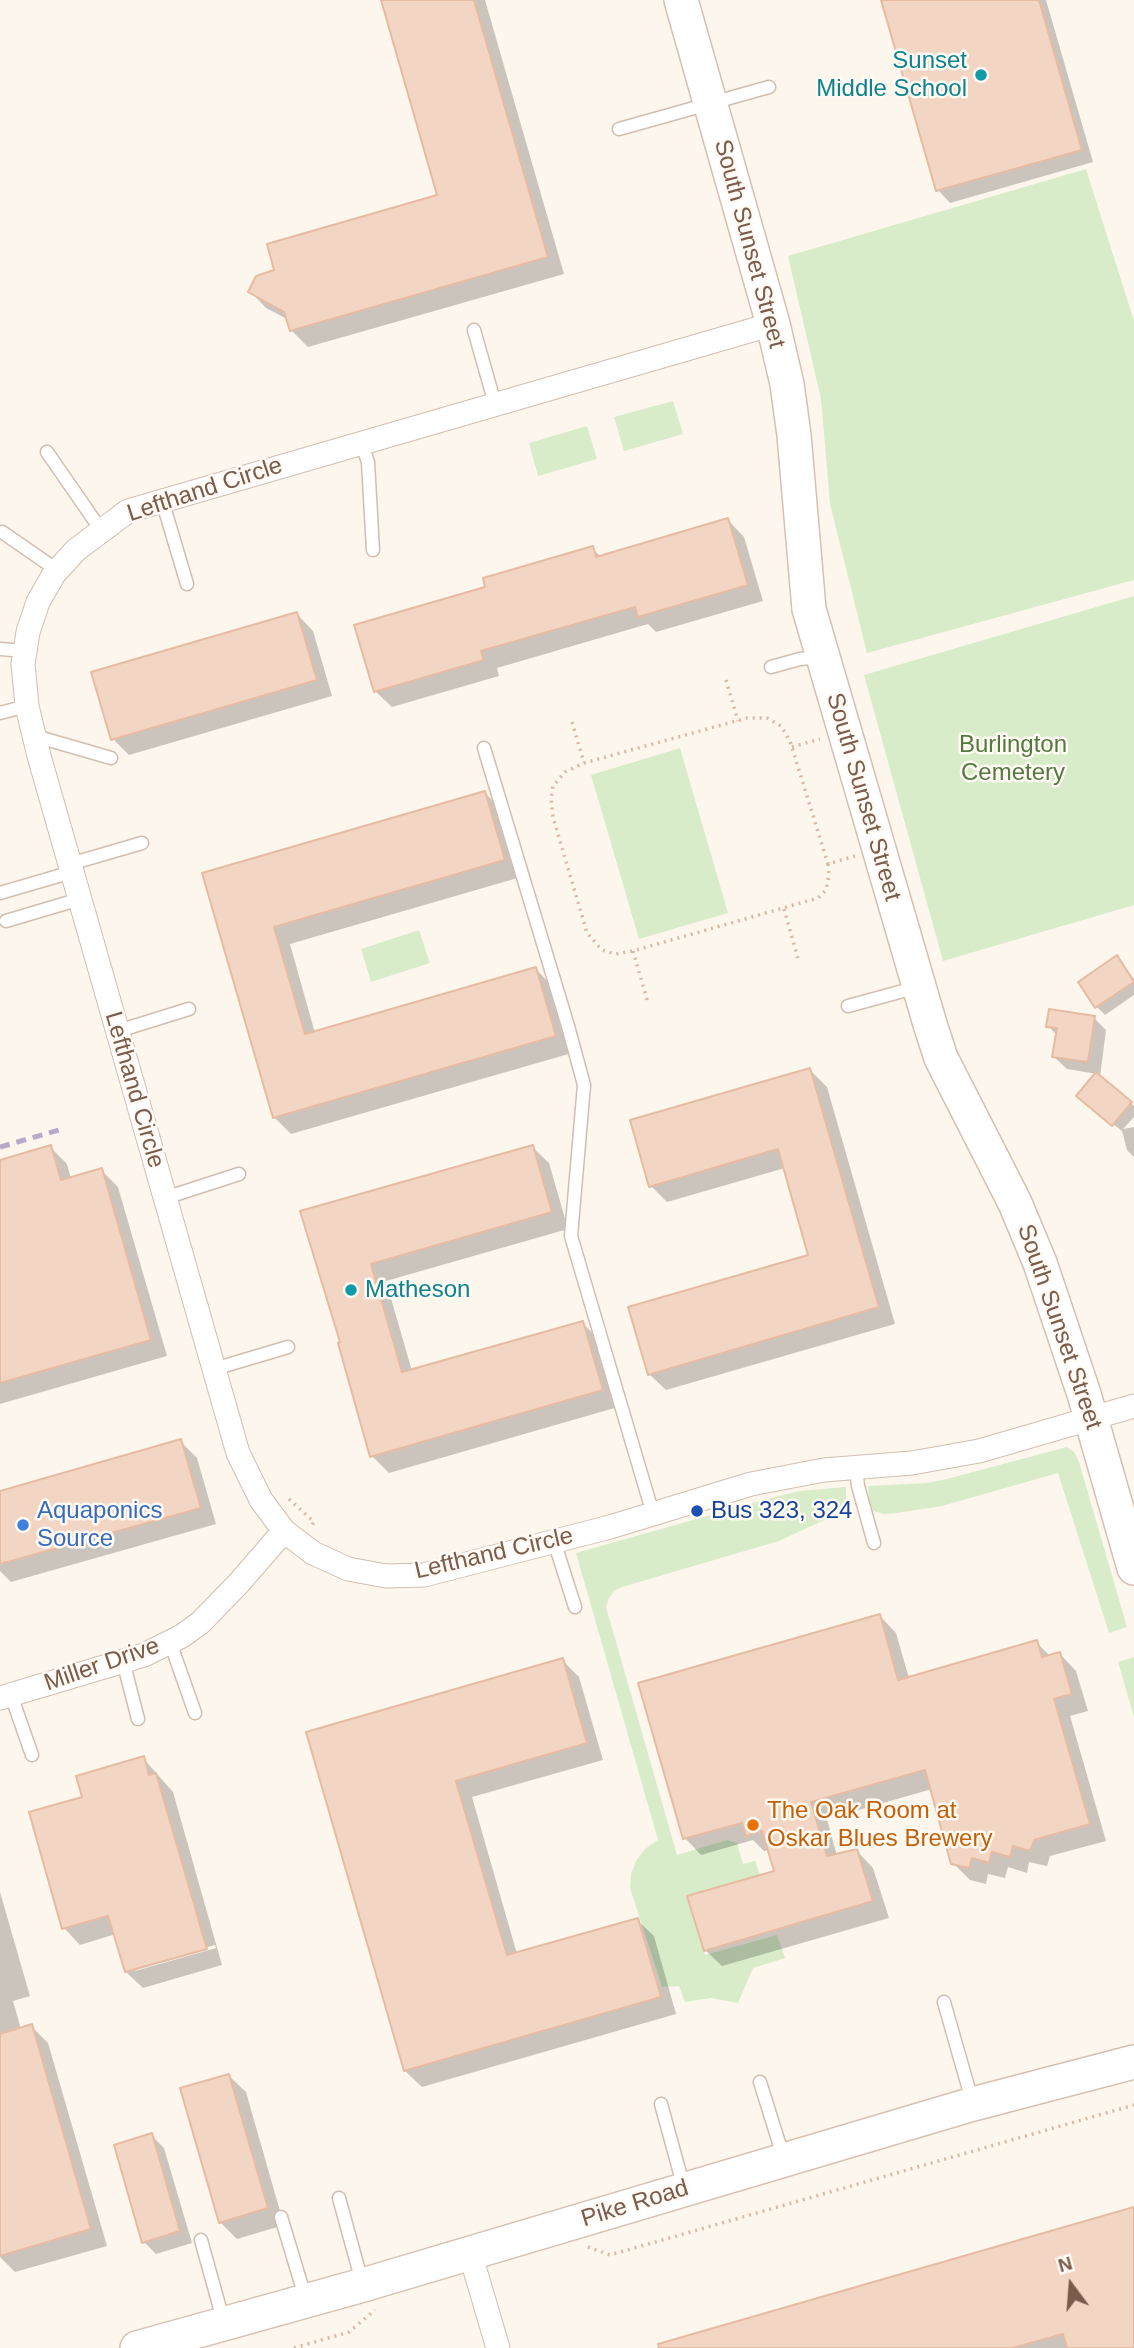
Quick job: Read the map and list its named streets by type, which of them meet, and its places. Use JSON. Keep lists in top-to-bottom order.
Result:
{
  "streets": {
    "street": [
      "South Sunset Street",
      "Lefthand Circle",
      "Miller Drive",
      "Pike Road"
    ]
  },
  "crossings": [
    ["South Sunset Street", "Lefthand Circle"],
    ["Lefthand Circle", "Miller Drive"]
  ],
  "parks": ["Burlington Cemetery"],
  "places": [
    "Sunset Middle School",
    "Matheson",
    "Bus 323, 324",
    "Aquaponics Source",
    "The Oak Room at Oskar Blues Brewery"
  ],
  "north": "top"
}
